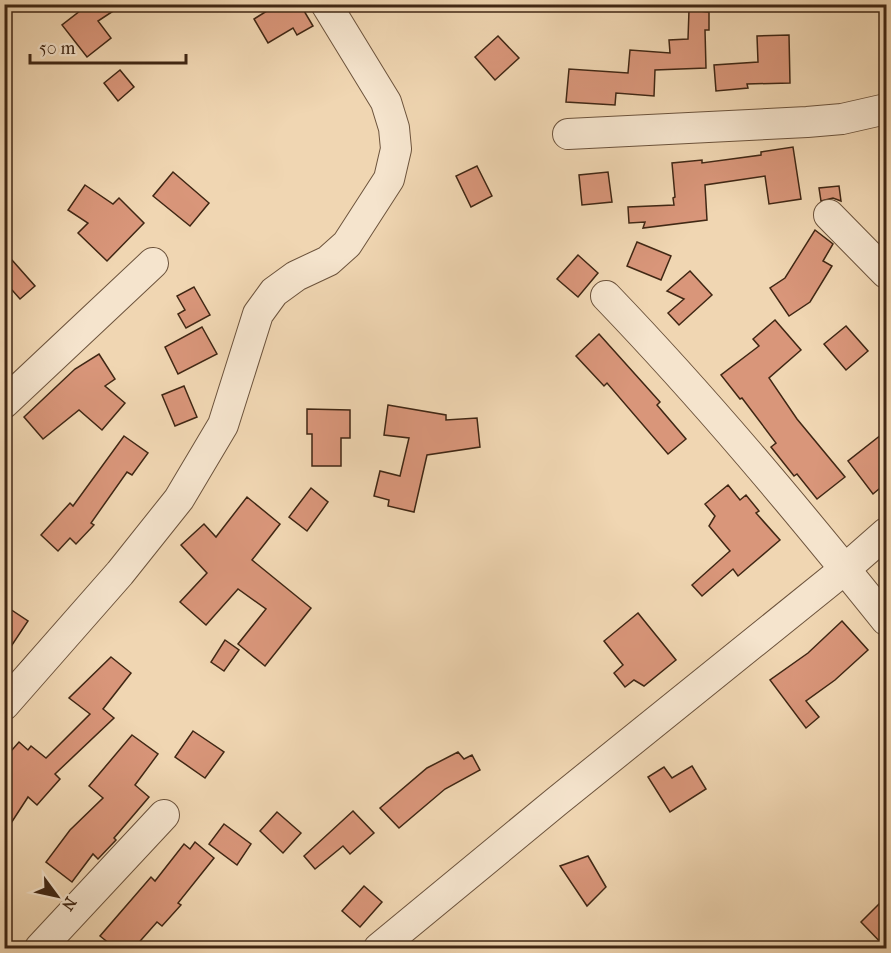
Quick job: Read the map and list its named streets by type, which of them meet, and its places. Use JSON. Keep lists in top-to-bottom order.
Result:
{
  "scale_bar": "50 m",
  "north": "bottom right"
}
